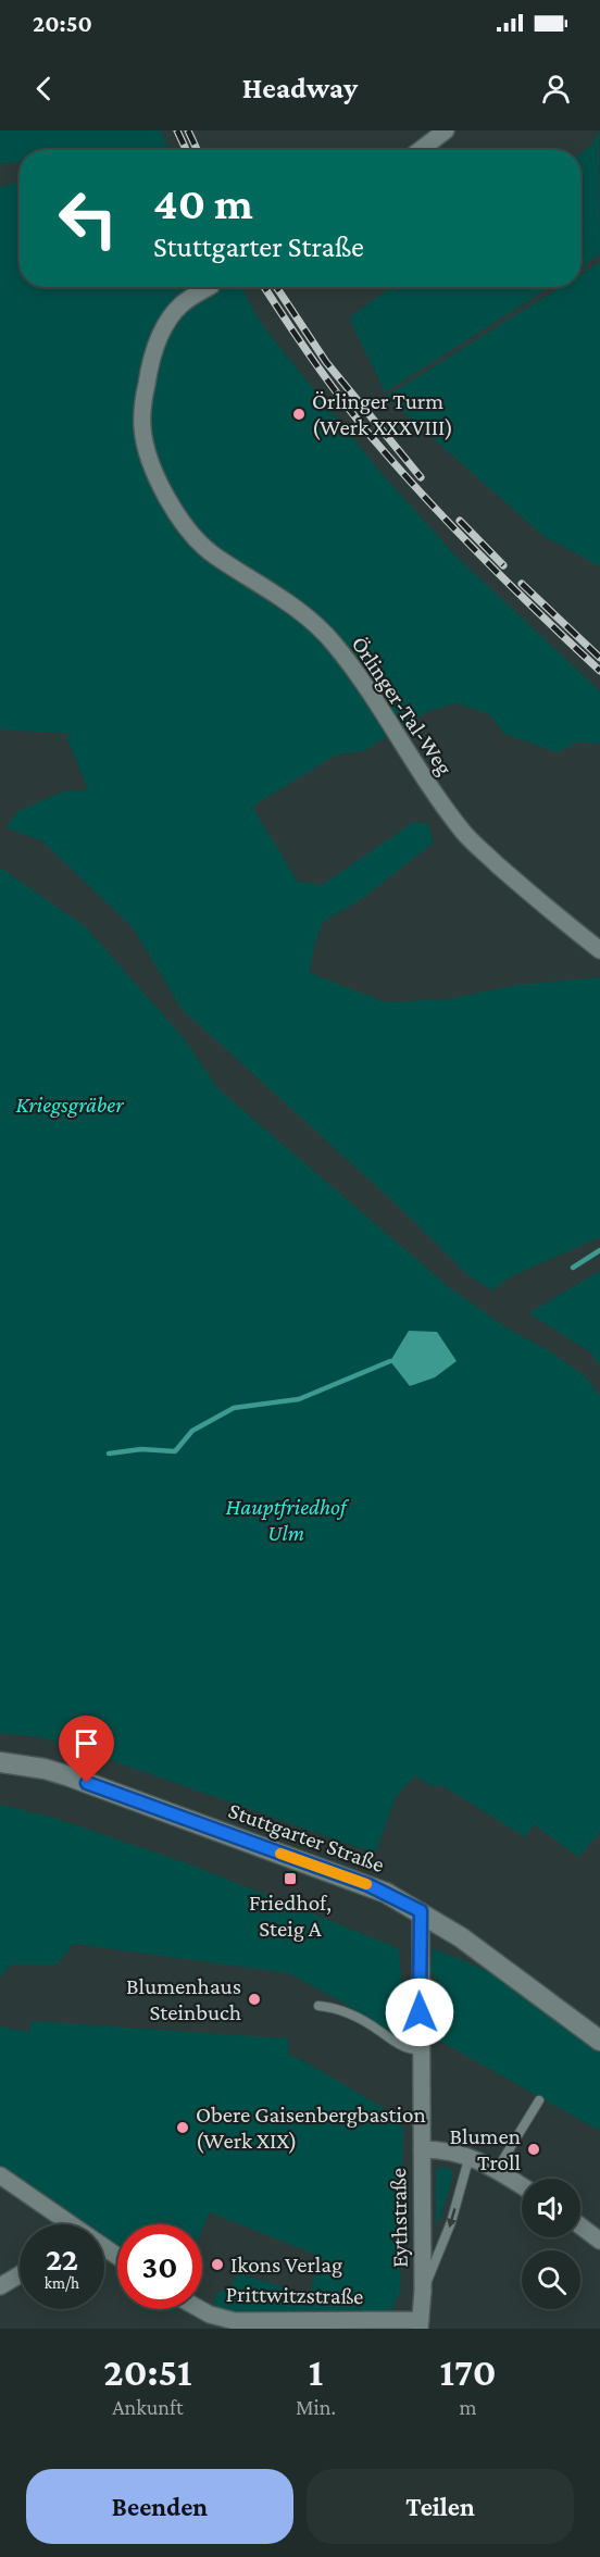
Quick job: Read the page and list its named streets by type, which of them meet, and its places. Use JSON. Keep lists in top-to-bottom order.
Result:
{
  "streets": {
    "main road": ["Stuttgarter Straße"],
    "street": ["Örlinger-Tal-Weg", "Eythstraße", "Prittwitzstraße"]
  },
  "crossings": [
    ["Stuttgarter Straße", "Eythstraße"],
    ["Eythstraße", "Prittwitzstraße"]
  ],
  "parks": ["Kriegsgräber", "Hauptfriedhof Ulm"],
  "places": {
    "other": [
      "Örlinger Turm (Werk XXXVIII)",
      "Blumenhaus Steinbuch",
      "Obere Gaisenbergbastion (Werk XIX)",
      "Blumen Troll",
      "Ikons Verlag"
    ],
    "transit": ["Friedhof, Steig A"]
  },
  "page": {
    "status": "20:50",
    "header": "Headway",
    "turn": ["40 m", "Stuttgarter Straße"],
    "speed": "22 km/h",
    "limit": "30",
    "eta": [
      "20:51",
      "Ankunft",
      "1",
      "Min.",
      "170",
      "m"
    ],
    "buttons": ["Beenden", "Teilen"]
  }
}
